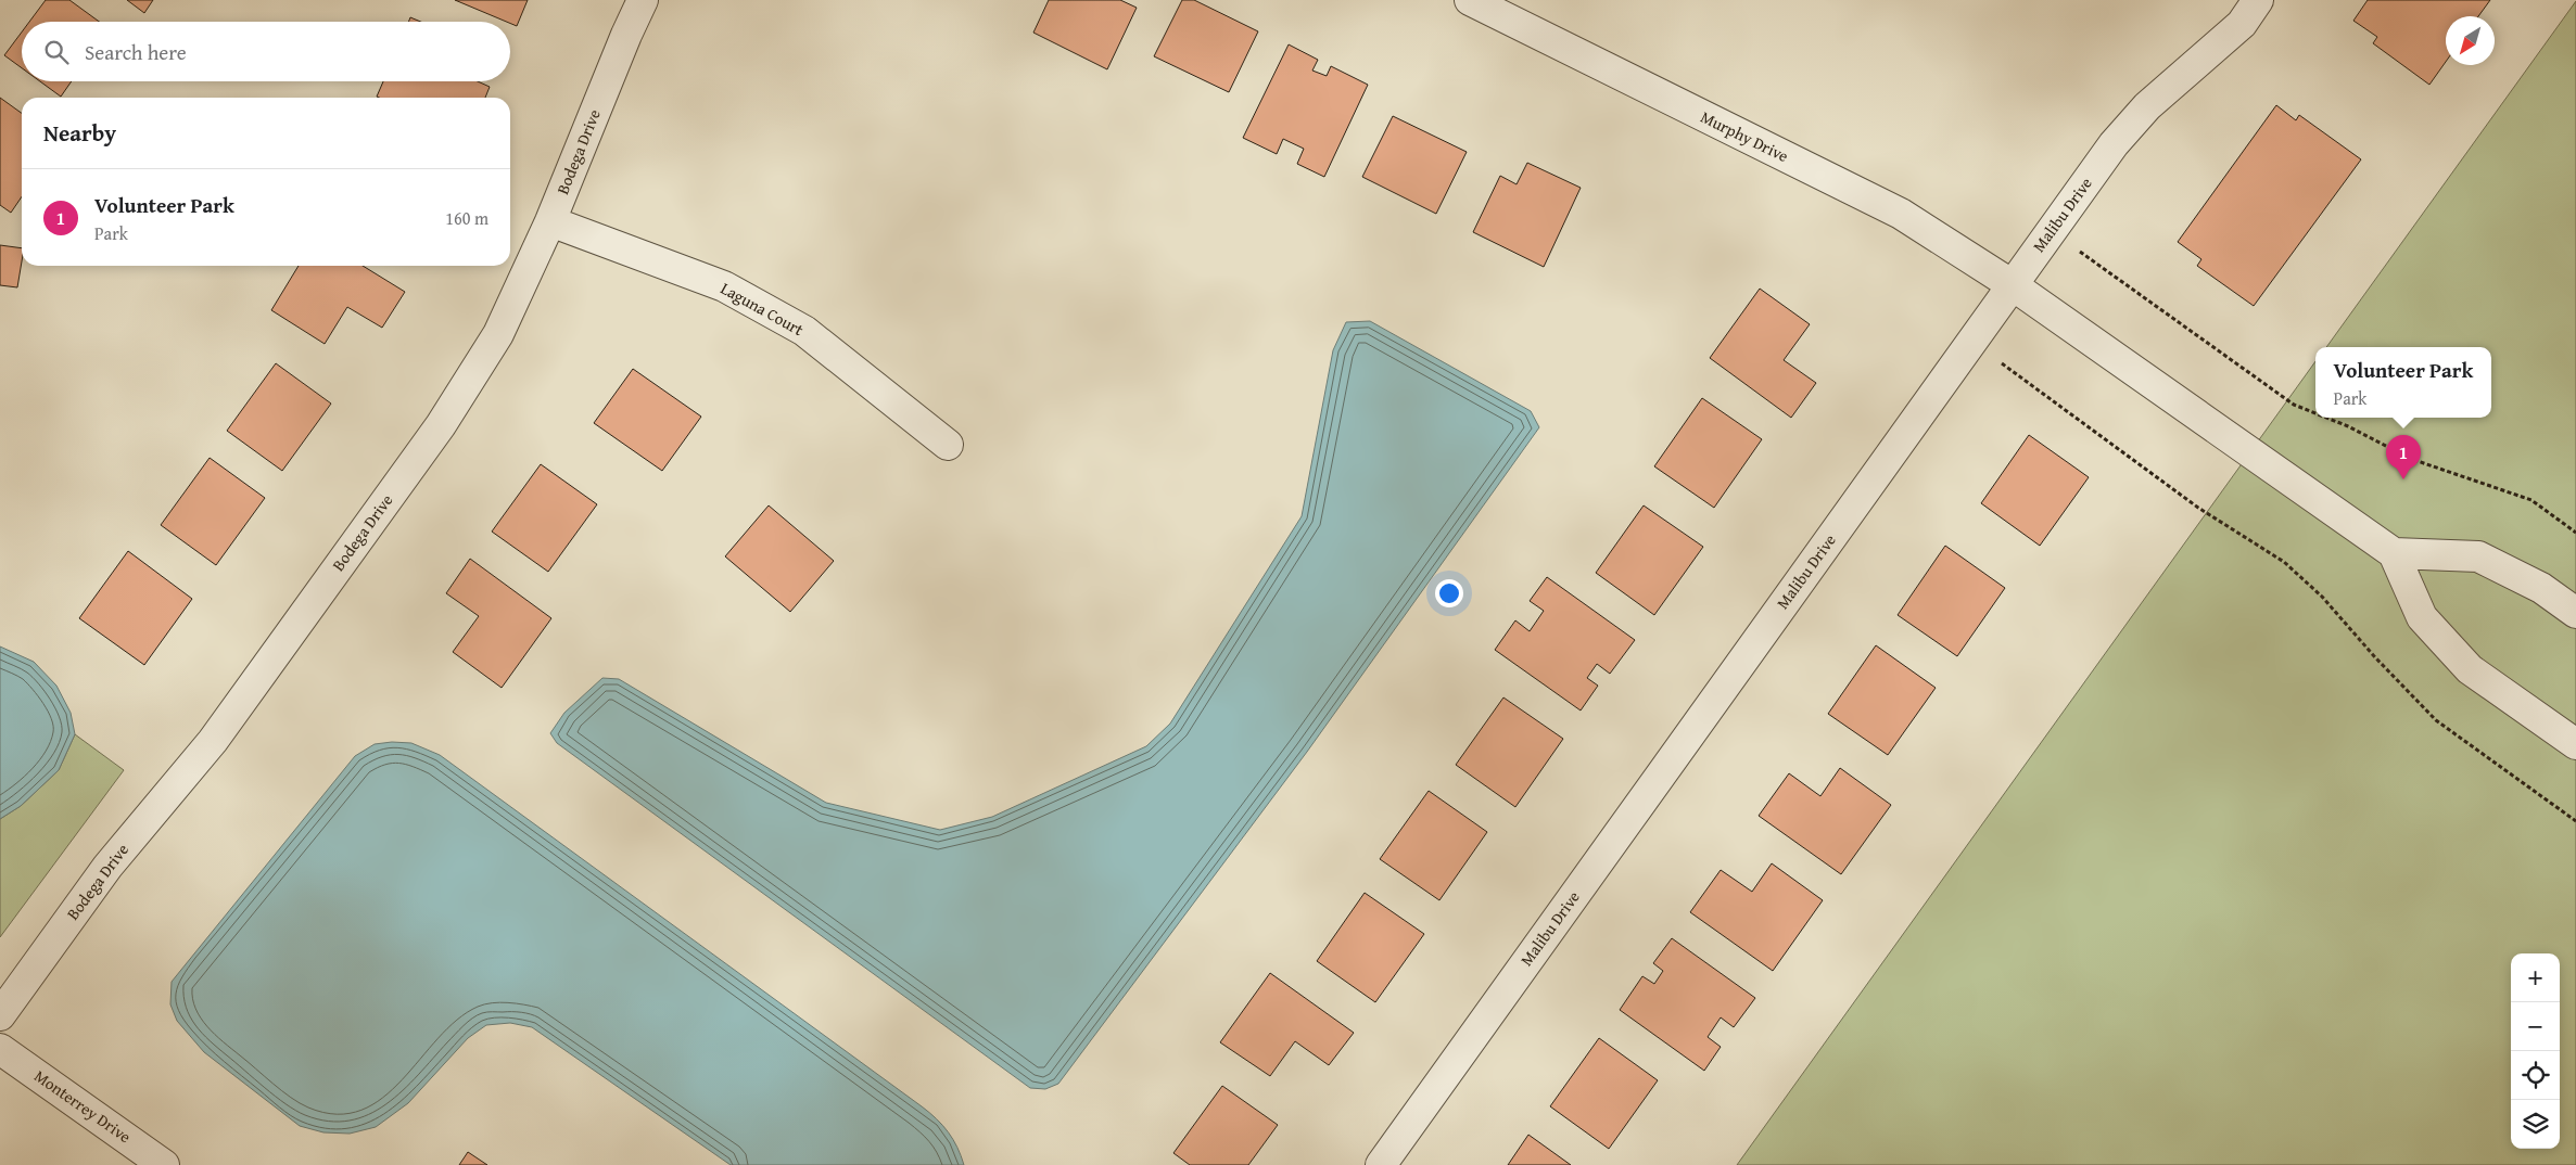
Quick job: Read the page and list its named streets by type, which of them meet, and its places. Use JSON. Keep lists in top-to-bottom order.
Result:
{
  "streets": {
    "street": [
      "Murphy Drive",
      "Bodega Drive",
      "Malibu Drive",
      "Laguna Court",
      "Monterrey Drive"
    ]
  },
  "crossings": [
    ["Murphy Drive", "Malibu Drive"],
    ["Bodega Drive", "Laguna Court"]
  ],
  "north": "bottom left",
  "page": {
    "search": "Search here",
    "heading": "Nearby",
    "list": [
      {
        "mark": "1",
        "name": "Volunteer Park",
        "note": "Park",
        "value": "160 m"
      }
    ],
    "popup": ["Volunteer Park", "Park"],
    "pins": "1",
    "map_buttons": ["+", "−"]
  }
}
